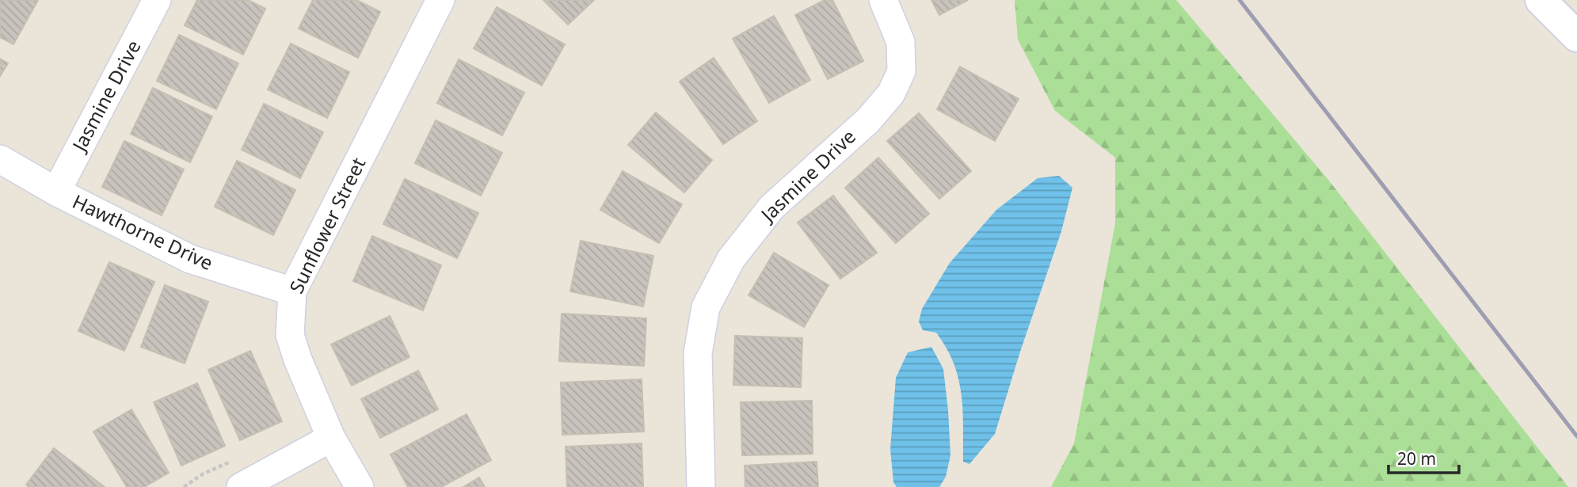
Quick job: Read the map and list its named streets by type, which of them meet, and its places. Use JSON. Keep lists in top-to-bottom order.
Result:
{
  "streets": {
    "street": ["Jasmine Drive", "Sunflower Street", "Hawthorne Drive"]
  },
  "crossings": [
    ["Jasmine Drive", "Hawthorne Drive"],
    ["Sunflower Street", "Hawthorne Drive"]
  ],
  "scale_bar": "20 m"
}
